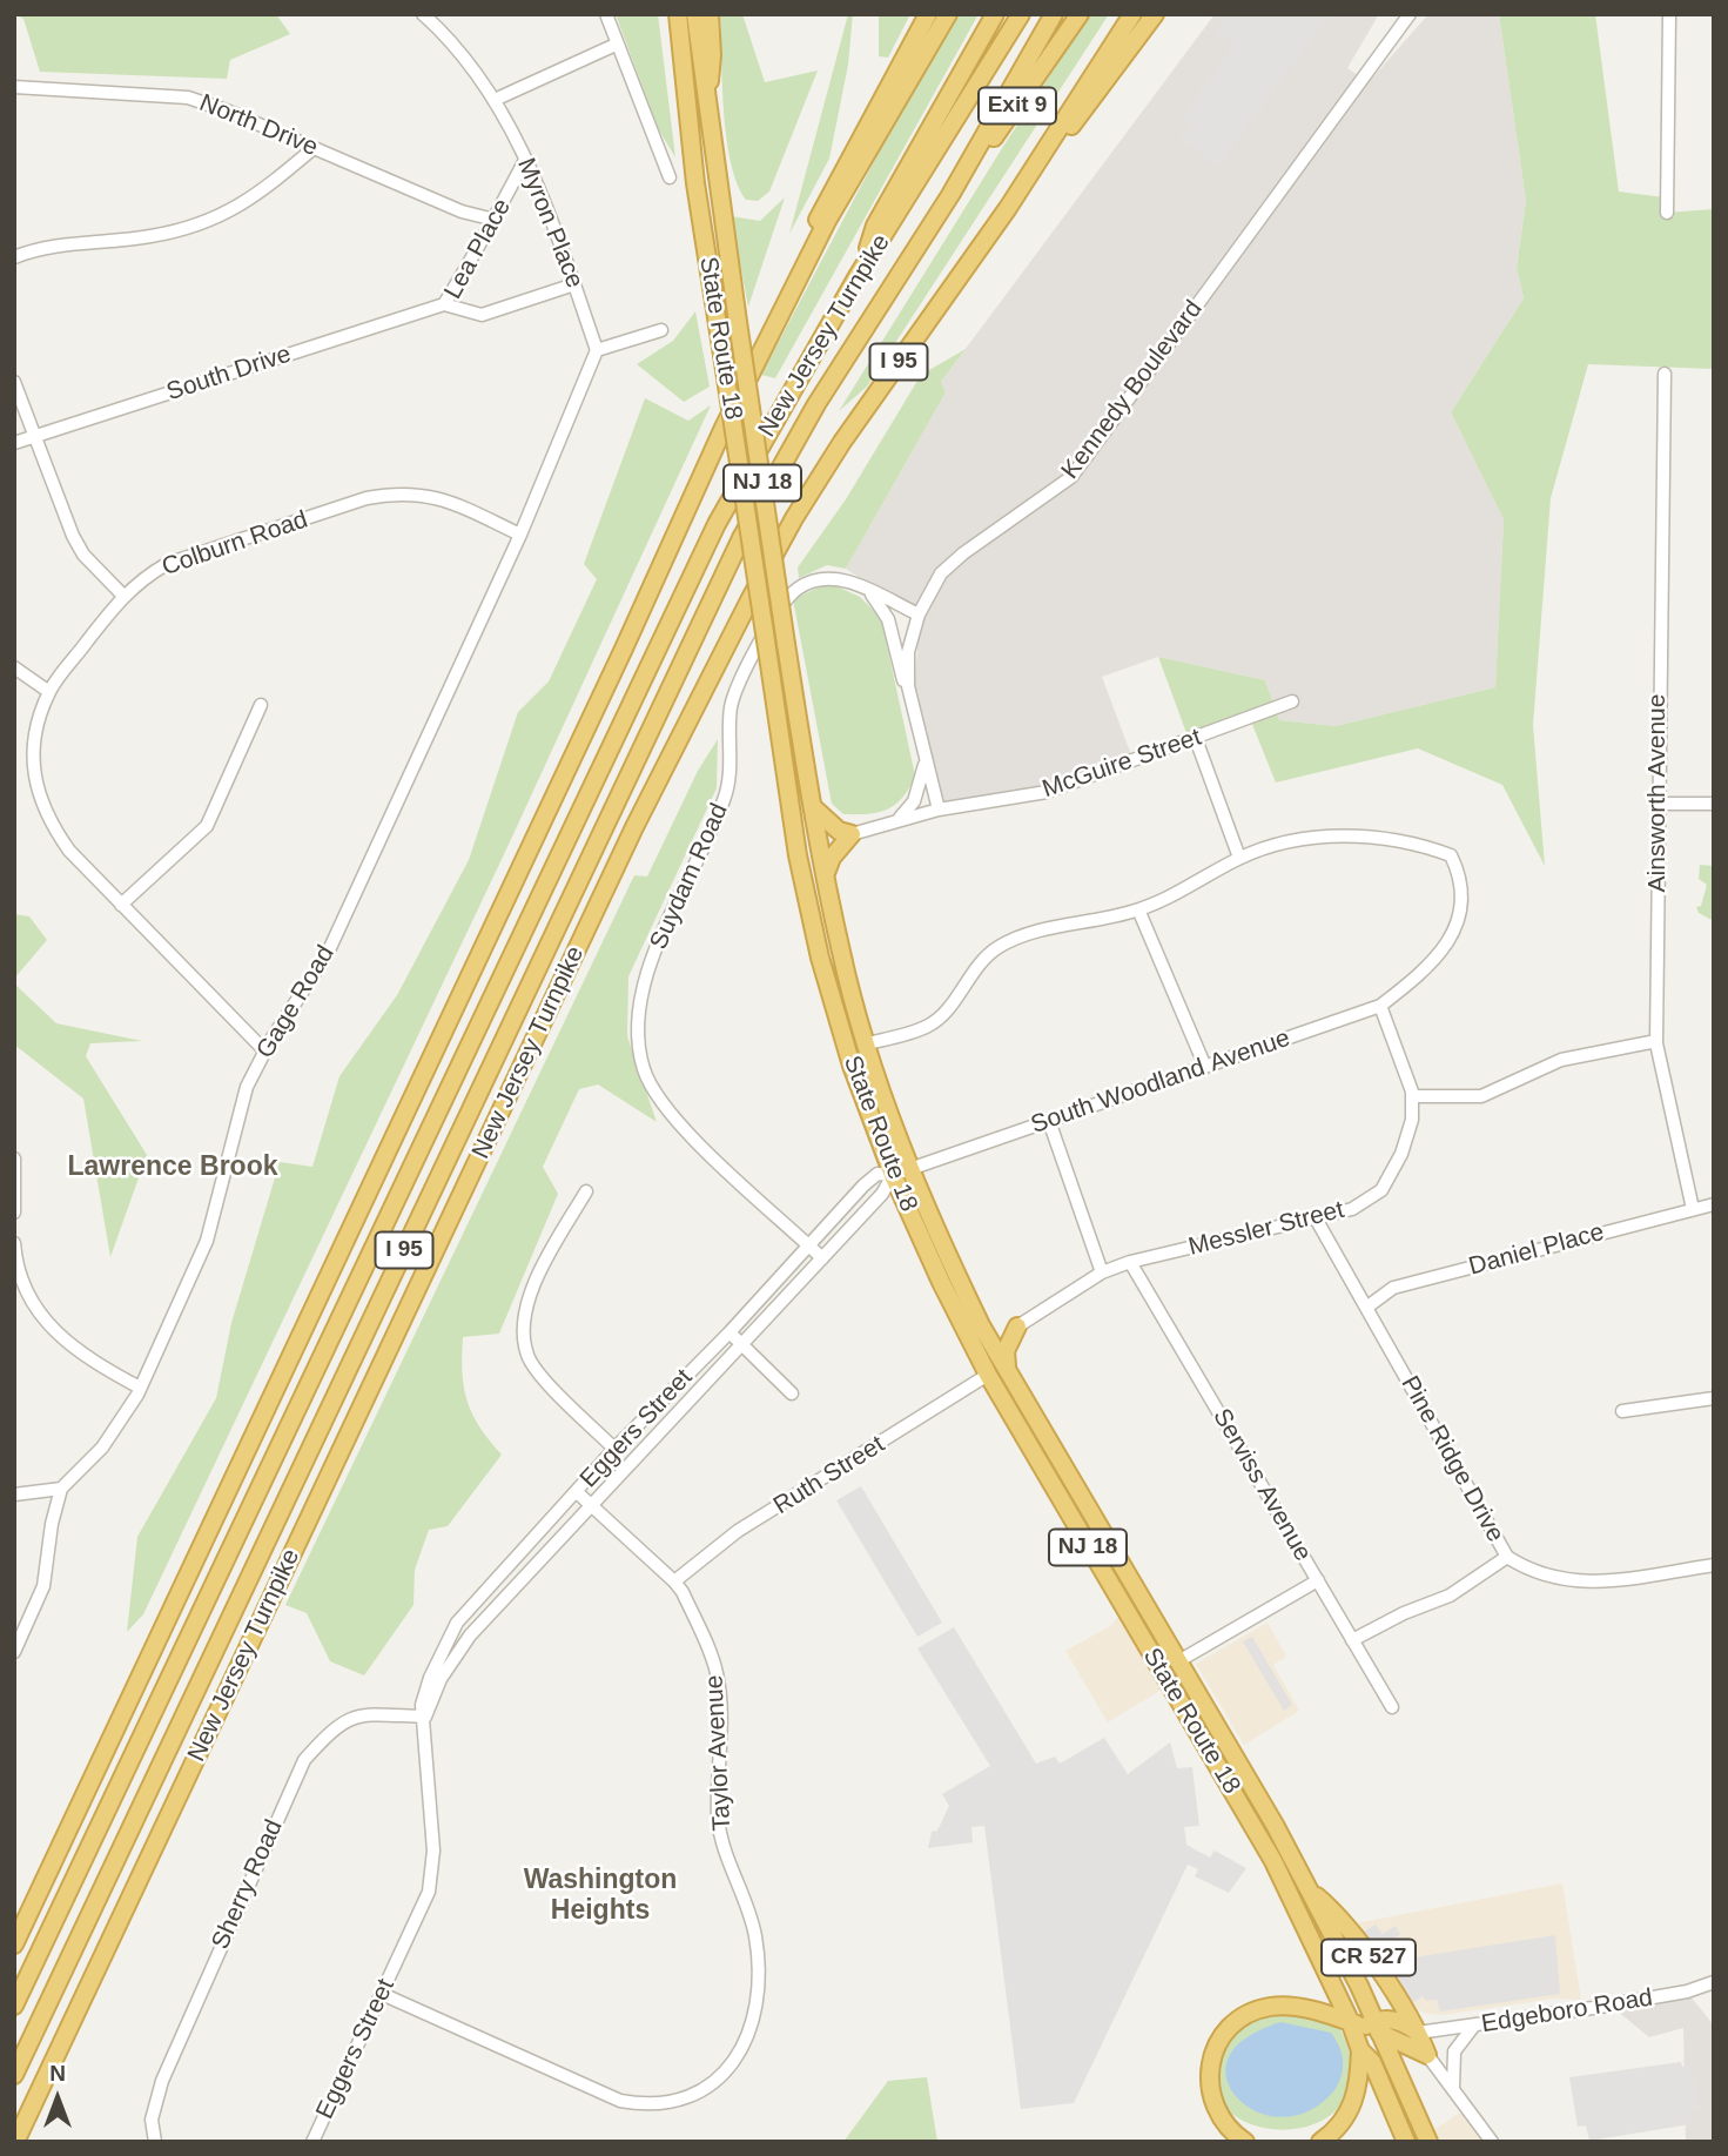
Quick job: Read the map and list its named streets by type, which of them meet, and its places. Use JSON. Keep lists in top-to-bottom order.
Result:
{
  "streets": {
    "highway": [
      "Exit 9",
      "New Jersey Turnpike",
      "State Route 18",
      "I 95",
      "NJ 18",
      "CR 527"
    ],
    "street": [
      "North Drive",
      "Myron Place",
      "Lea Place",
      "South Drive",
      "Kennedy Boulevard",
      "Colburn Road",
      "McGuire Street",
      "Ainsworth Avenue",
      "Suydam Road",
      "Gage Road",
      "South Woodland Avenue",
      "Messler Street",
      "Daniel Place",
      "Eggers Street",
      "Pine Ridge Drive",
      "Ruth Street",
      "Serviss Avenue",
      "Taylor Avenue",
      "Sherry Road",
      "Edgeboro Road"
    ]
  },
  "crossings": [
    ["Exit 9", "New Jersey Turnpike"],
    ["North Drive", "Lea Place"],
    ["Myron Place", "Lea Place"],
    ["Myron Place", "Gage Road"],
    ["Lea Place", "South Drive"],
    ["State Route 18", "South Woodland Avenue"],
    ["State Route 18", "Eggers Street"],
    ["State Route 18", "Ruth Street"],
    ["State Route 18", "CR 527"],
    ["Kennedy Boulevard", "McGuire Street"],
    ["Kennedy Boulevard", "Suydam Road"],
    ["Colburn Road", "Gage Road"],
    ["Ainsworth Avenue", "Daniel Place"],
    ["Suydam Road", "Eggers Street"],
    ["South Woodland Avenue", "Messler Street"],
    ["South Woodland Avenue", "Eggers Street"],
    ["Messler Street", "Pine Ridge Drive"],
    ["Messler Street", "Serviss Avenue"],
    ["Daniel Place", "Pine Ridge Drive"],
    ["Eggers Street", "Taylor Avenue"],
    ["Eggers Street", "Sherry Road"],
    ["Ruth Street", "Taylor Avenue"],
    ["CR 527", "Edgeboro Road"]
  ],
  "districts": ["Lawrence Brook", "Washington Heights"],
  "north": "top"
}
